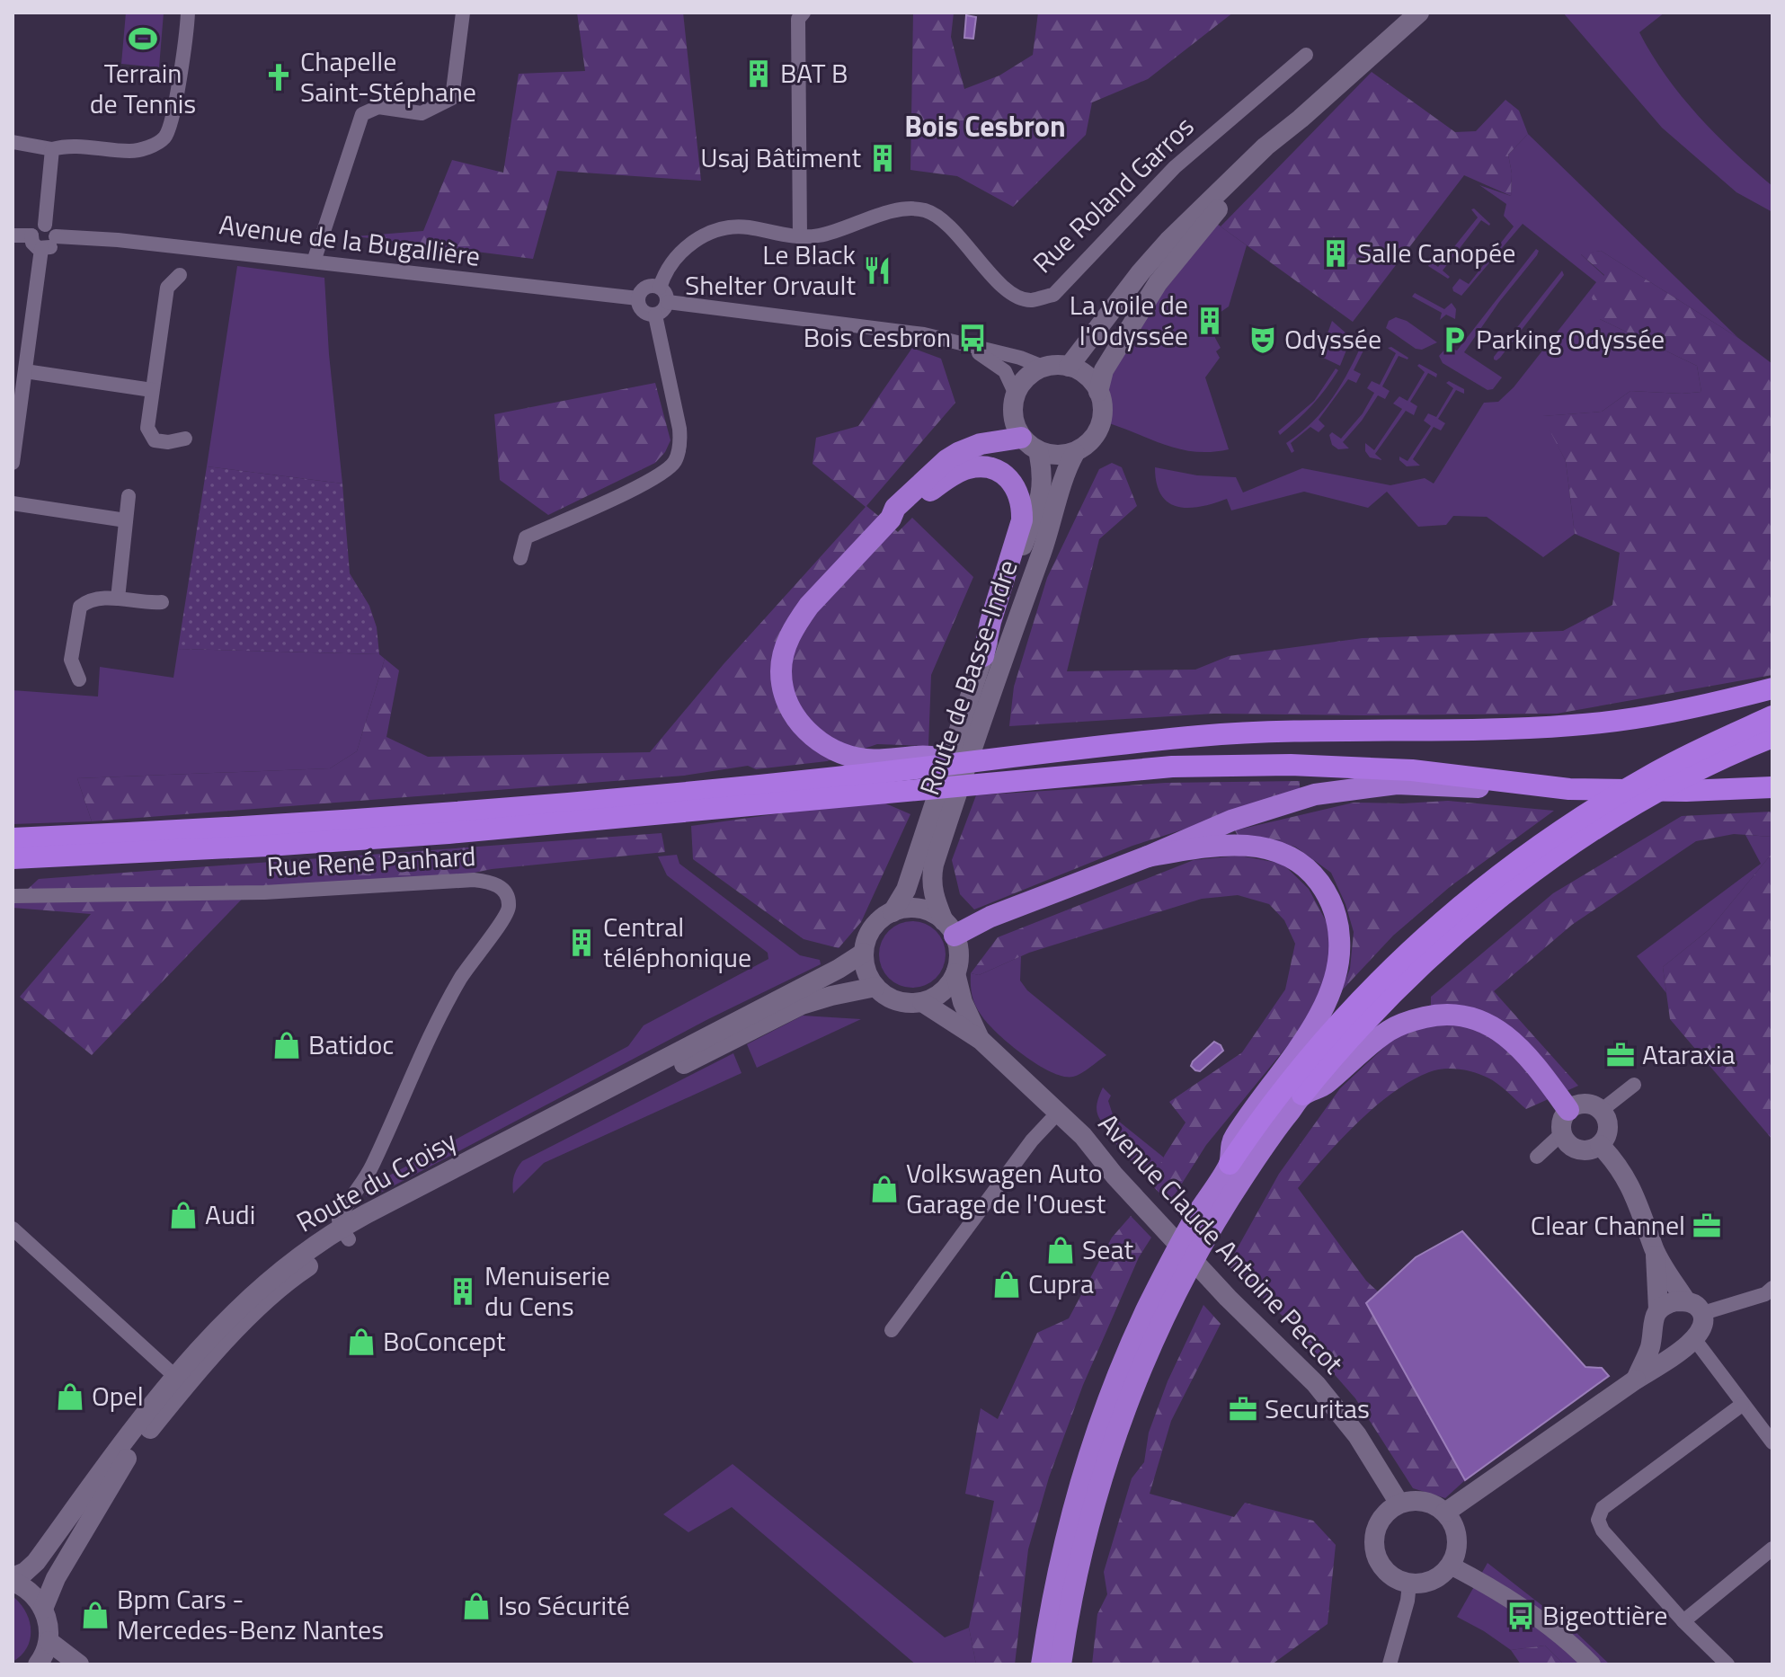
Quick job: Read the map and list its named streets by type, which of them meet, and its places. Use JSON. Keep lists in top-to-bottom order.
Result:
{
  "streets": {
    "main road": ["Route de Basse-Indre", "Route du Croisy", "Avenue Claude Antoine Peccot"],
    "street": ["Rue Roland Garros", "Avenue de la Bugallière", "Rue René Panhard"]
  },
  "crossings": [
    ["Route de Basse-Indre", "Route du Croisy"],
    ["Route de Basse-Indre", "Avenue Claude Antoine Peccot"],
    ["Rue René Panhard", "Route du Croisy"],
    ["Route du Croisy", "Avenue Claude Antoine Peccot"]
  ],
  "districts": ["Bois Cesbron"],
  "places": {
    "sports": ["Terrain de Tennis"],
    "building": [
      "BAT B",
      "Usaj Bâtiment",
      "Salle Canopée",
      "La voile de l'Odyssée",
      "Central téléphonique",
      "Menuiserie du Cens"
    ],
    "church": ["Chapelle Saint-Stéphane"],
    "restaurant": ["Le Black Shelter Orvault"],
    "bus stop": ["Bois Cesbron", "Bigeottière"],
    "theatre": ["Odyssée"],
    "parking": ["Parking Odyssée"],
    "shop": [
      "Batidoc",
      "Volkswagen Auto Garage de l'Ouest",
      "Audi",
      "Seat",
      "Cupra",
      "BoConcept",
      "Opel",
      "Iso Sécurité",
      "Bpm Cars - Mercedes-Benz Nantes"
    ],
    "office": ["Ataraxia", "Clear Channel", "Securitas"]
  }
}
